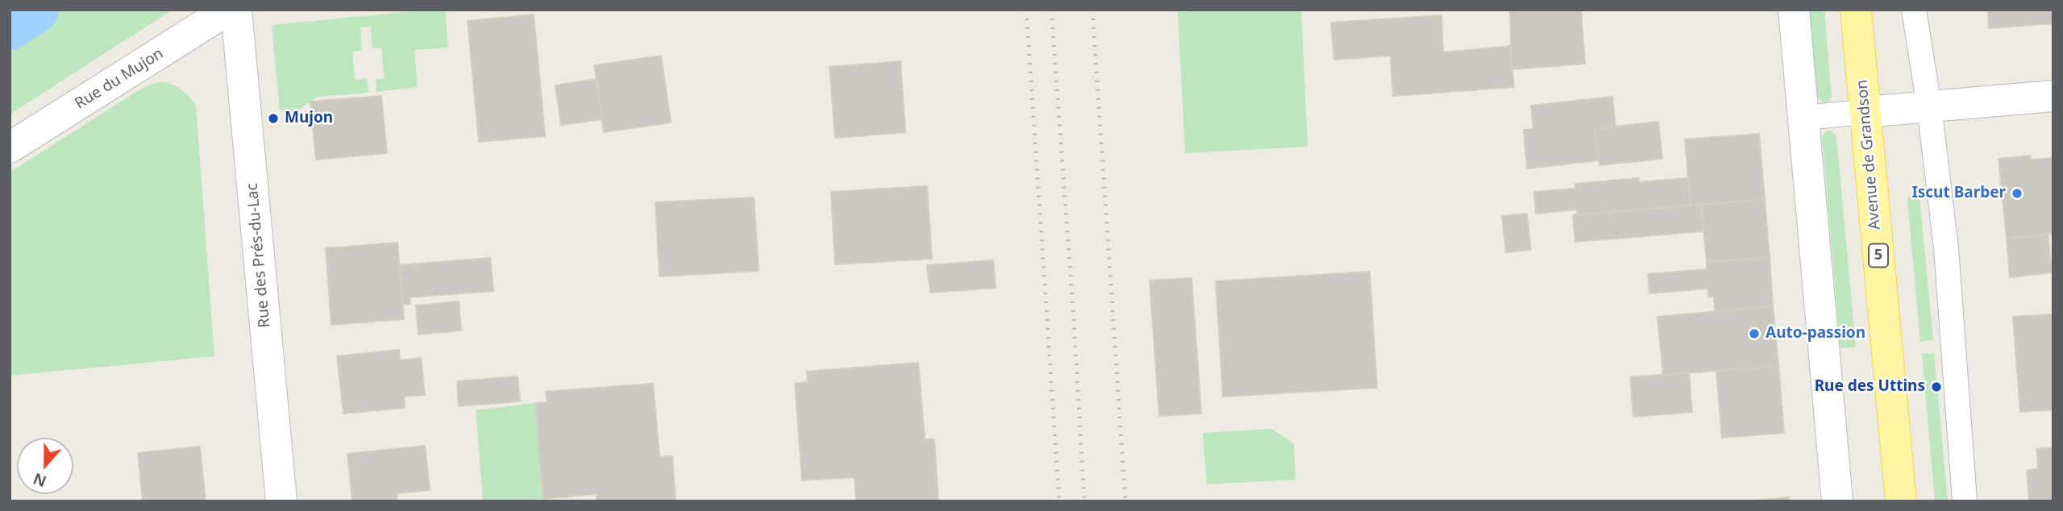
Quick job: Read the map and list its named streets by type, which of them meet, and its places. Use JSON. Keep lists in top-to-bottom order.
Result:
{
  "streets": {
    "main road": ["Avenue de Grandson", "5"],
    "street": ["Rue du Mujon", "Rue des Prés-du-Lac"]
  },
  "places": [
    "Mujon",
    "Iscut Barber",
    "Auto-passion",
    "Rue des Uttins"
  ],
  "north": "bottom"
}
